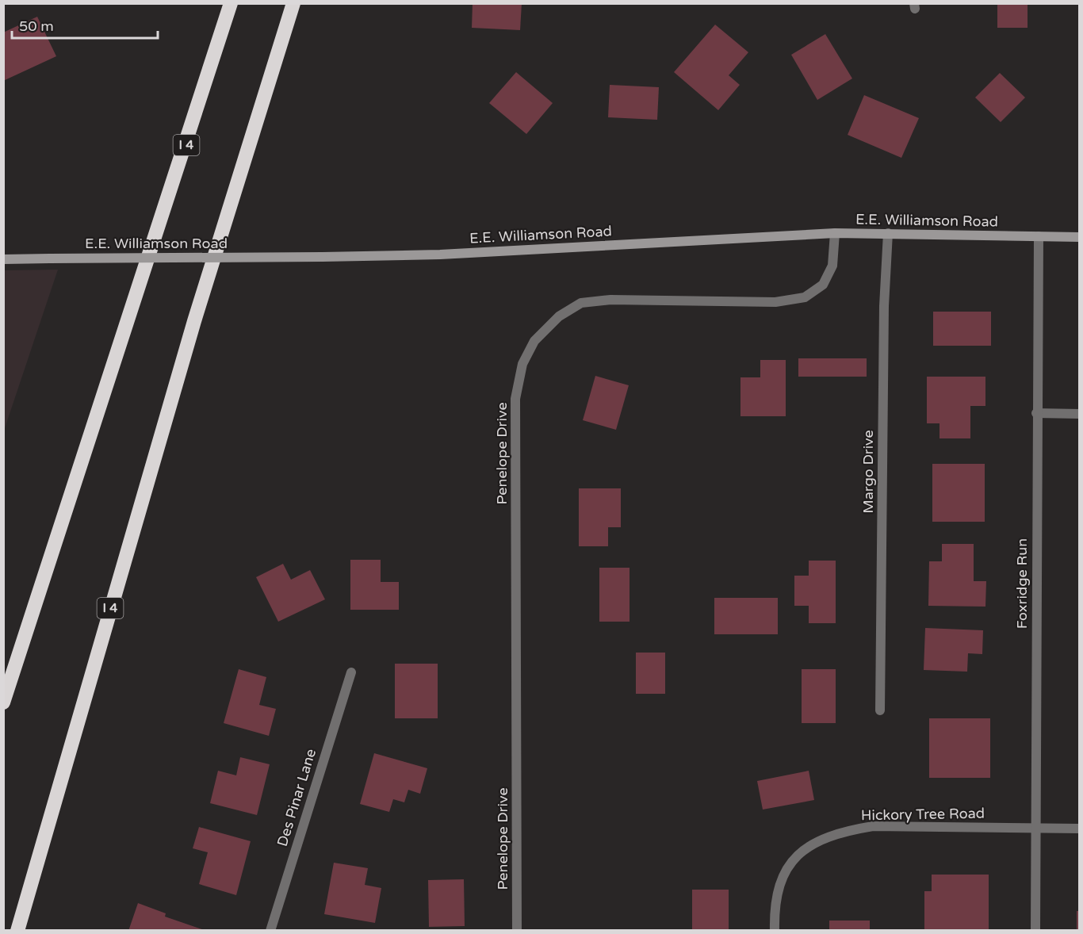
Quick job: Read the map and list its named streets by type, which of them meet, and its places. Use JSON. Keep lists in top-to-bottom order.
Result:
{
  "streets": {
    "highway": ["I 4"],
    "street": [
      "E.E. Williamson Road",
      "Penelope Drive",
      "Margo Drive",
      "Foxridge Run",
      "Des Pinar Lane",
      "Hickory Tree Road"
    ]
  },
  "crossings": [
    ["E.E. Williamson Road", "Penelope Drive"],
    ["E.E. Williamson Road", "Margo Drive"],
    ["E.E. Williamson Road", "Foxridge Run"],
    ["Foxridge Run", "Hickory Tree Road"]
  ],
  "scale_bar": "50 m"
}
